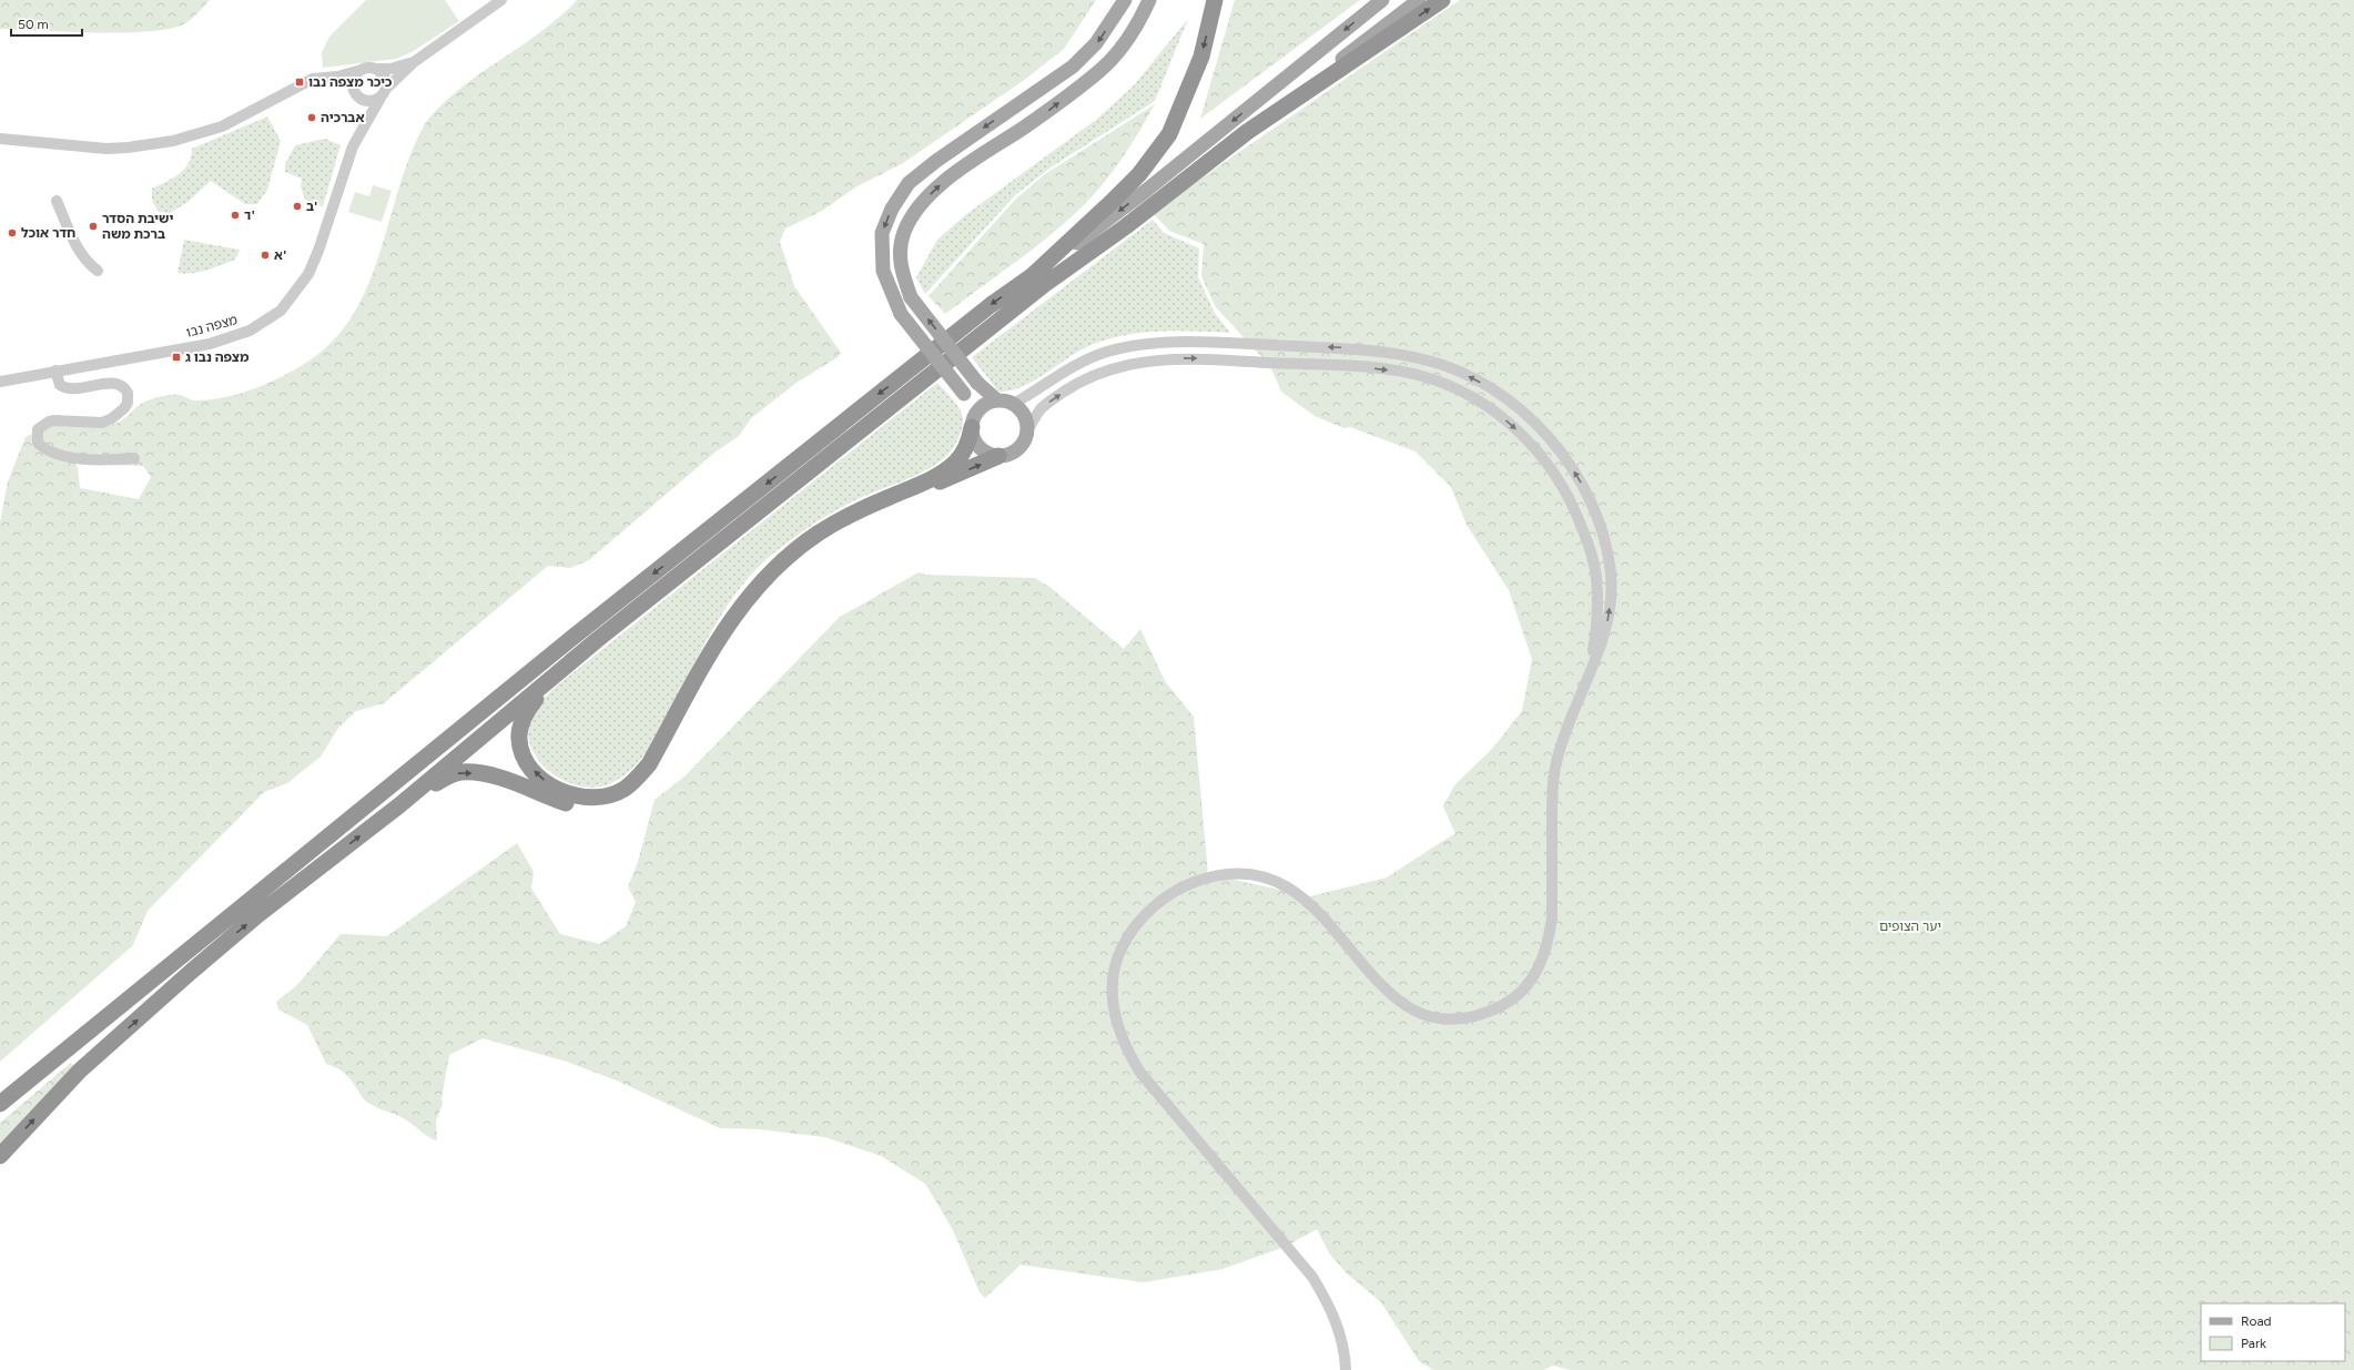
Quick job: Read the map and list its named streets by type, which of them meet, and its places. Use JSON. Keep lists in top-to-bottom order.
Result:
{
  "streets": {
    "street": ["מצפה נבו"]
  },
  "parks": ["יער הצופים"],
  "places": {
    "transit": ["כיכר מצפה נבו", "מצפה נבו ג"],
    "other": [
      "אברכיה",
      "ב'",
      "ד'",
      "ישיבת הסדר ברכת משה",
      "חדר אוכל",
      "א'"
    ]
  },
  "legend": ["Road", "Park"],
  "scale_bar": "50 m"
}
